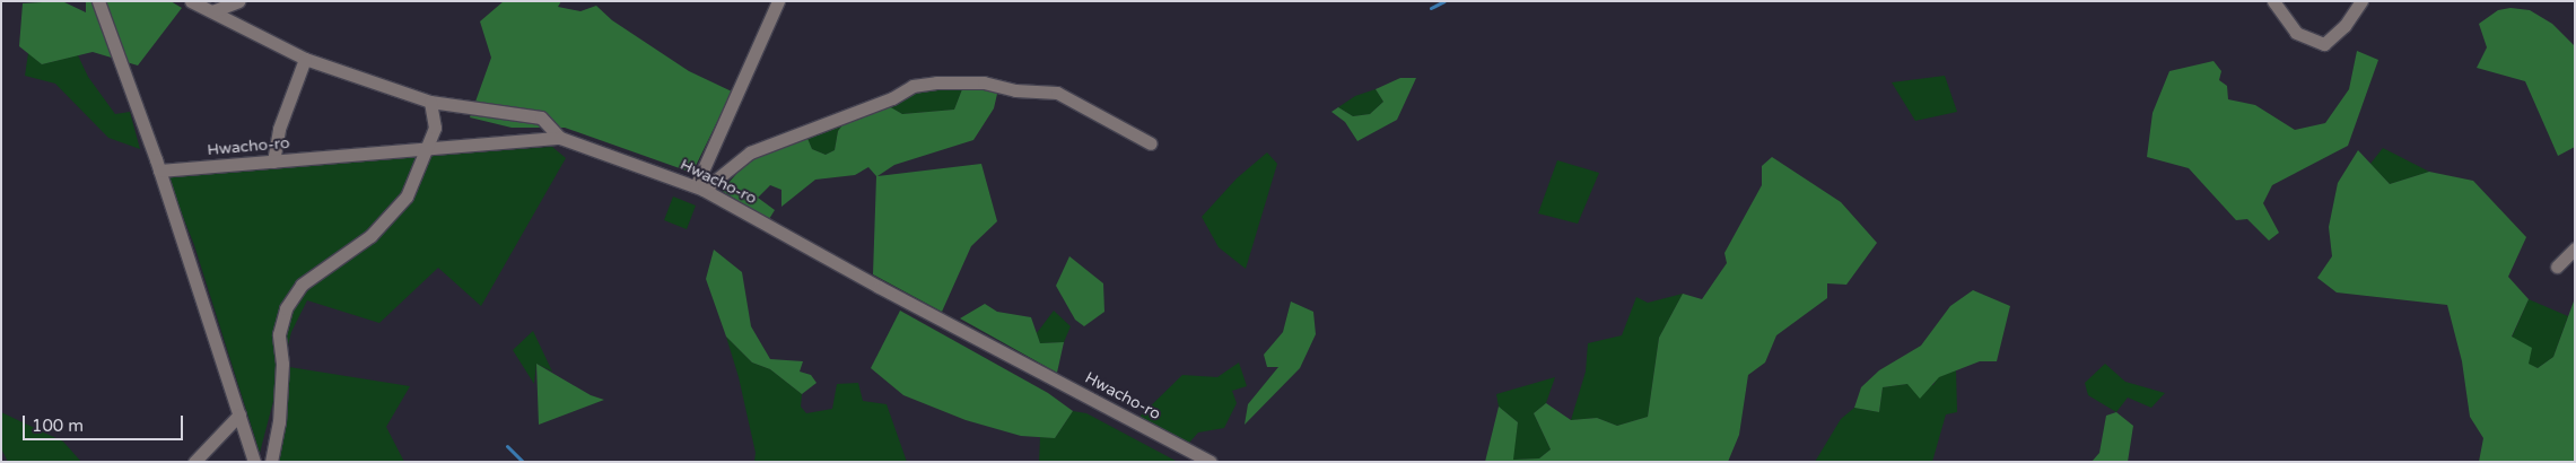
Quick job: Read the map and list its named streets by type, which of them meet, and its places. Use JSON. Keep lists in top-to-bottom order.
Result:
{
  "streets": {
    "street": ["Hwacho-ro"]
  },
  "scale_bar": "100 m"
}
